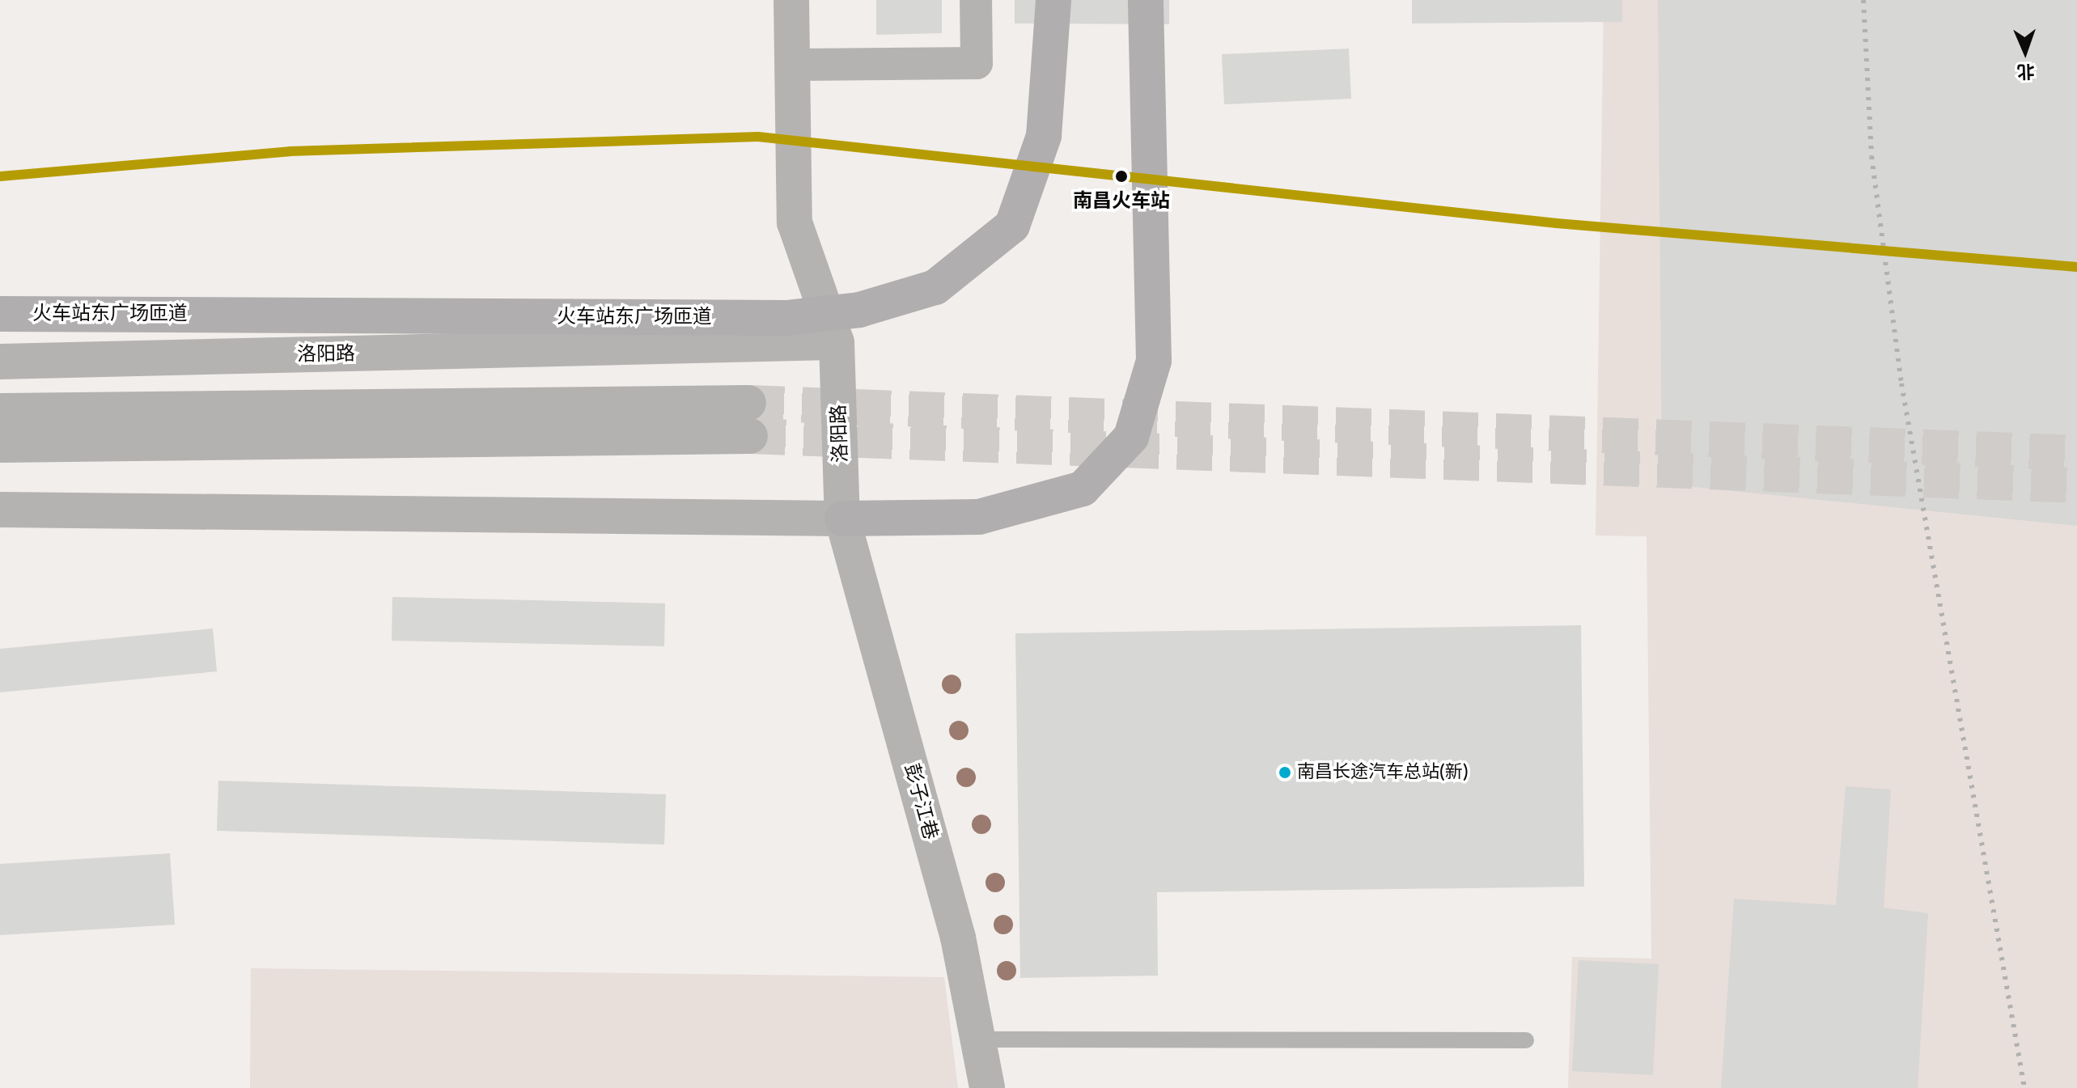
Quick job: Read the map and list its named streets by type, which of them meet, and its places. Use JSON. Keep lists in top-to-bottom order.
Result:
{
  "streets": {
    "highway": ["火车站东广场匝道"],
    "street": ["洛阳路", "彭子江巷"]
  },
  "crossings": [
    ["洛阳路", "彭子江巷"]
  ],
  "places": ["南昌火车站", "南昌长途汽车总站(新)"],
  "north": "bottom"
}
